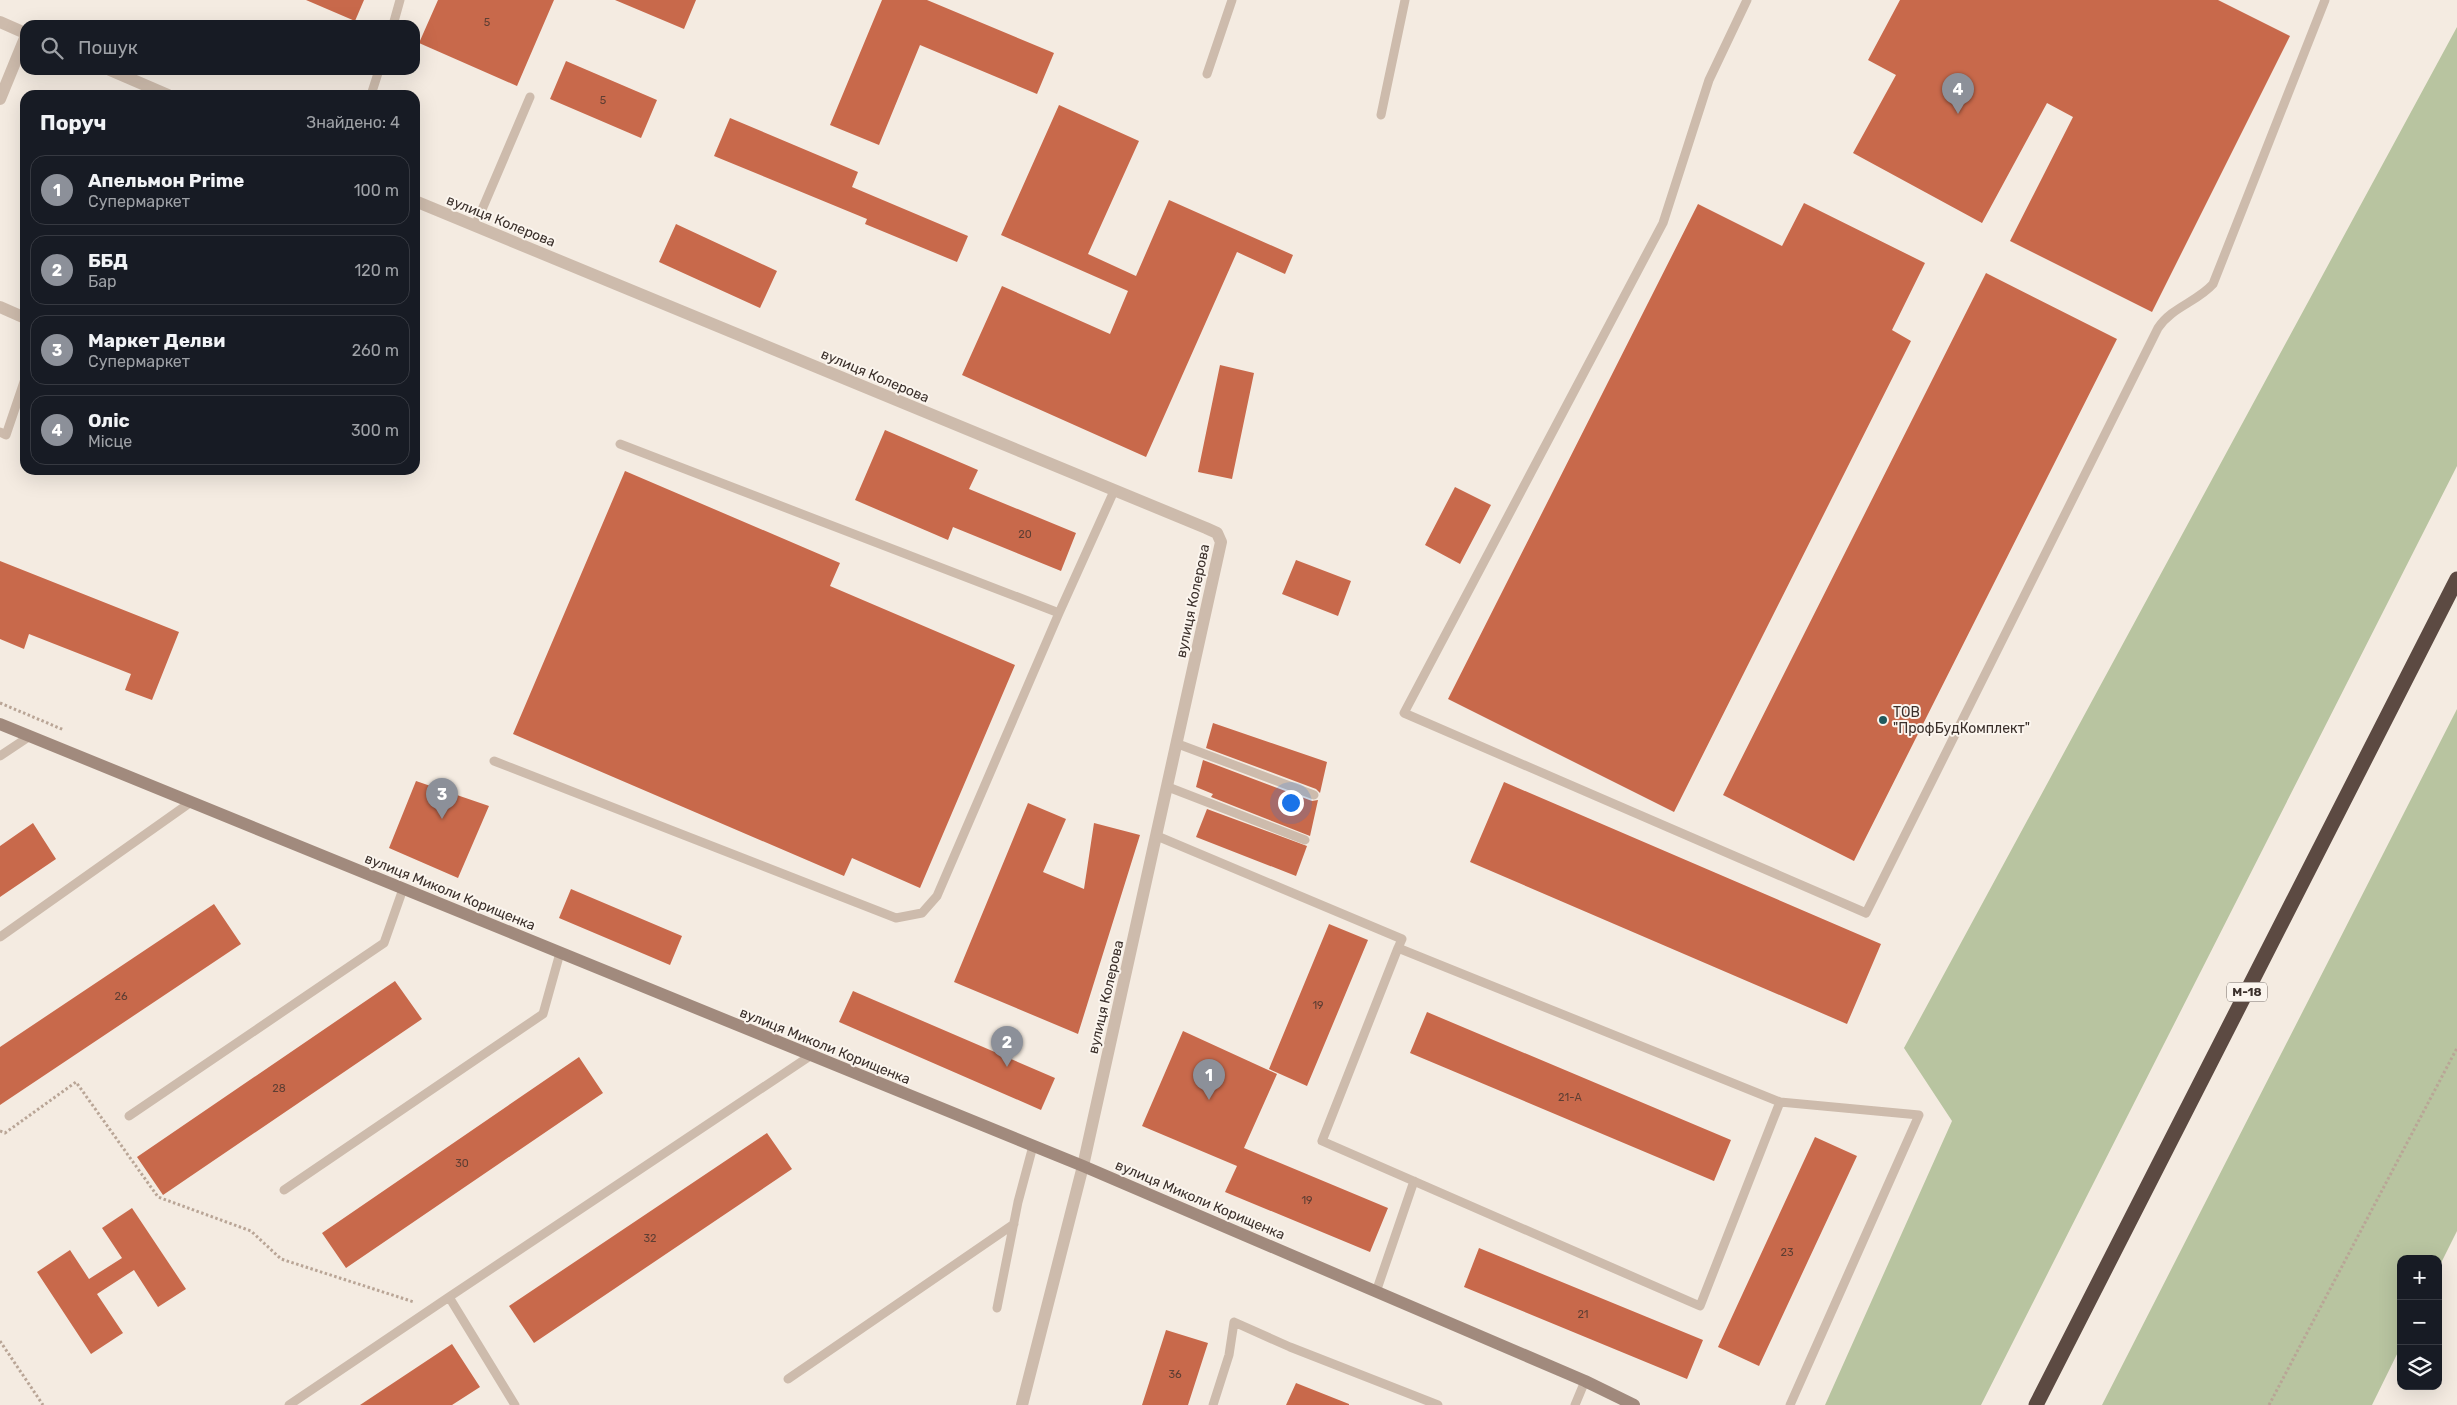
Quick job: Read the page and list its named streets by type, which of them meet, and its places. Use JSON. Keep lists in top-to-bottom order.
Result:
{
  "streets": {
    "highway": ["М-18"],
    "street": ["вулиця Колерова", "вулиця Миколи Корищенка"]
  },
  "crossings": [
    ["вулиця Колерова", "вулиця Миколи Корищенка"]
  ],
  "places": ["ТОВ \"ПрофБудКомплект\""],
  "house_numbers": [
    "5",
    "5",
    "20",
    "26",
    "19",
    "28",
    "21-А",
    "30",
    "19",
    "32",
    "23",
    "21",
    "36"
  ],
  "page": {
    "search": "Пошук",
    "pins": [
      "4",
      "3",
      "2",
      "1"
    ],
    "heading": ["Поруч", "Знайдено: 4"],
    "list": [
      {
        "mark": "1",
        "name": "Апельмон Prime",
        "note": "Супермаркет",
        "value": "100 m"
      },
      {
        "mark": "2",
        "name": "ББД",
        "note": "Бар",
        "value": "120 m"
      },
      {
        "mark": "3",
        "name": "Маркет Делви",
        "note": "Супермаркет",
        "value": "260 m"
      },
      {
        "mark": "4",
        "name": "Оліс",
        "note": "Місце",
        "value": "300 m"
      }
    ],
    "map_buttons": ["+", "−"]
  }
}
